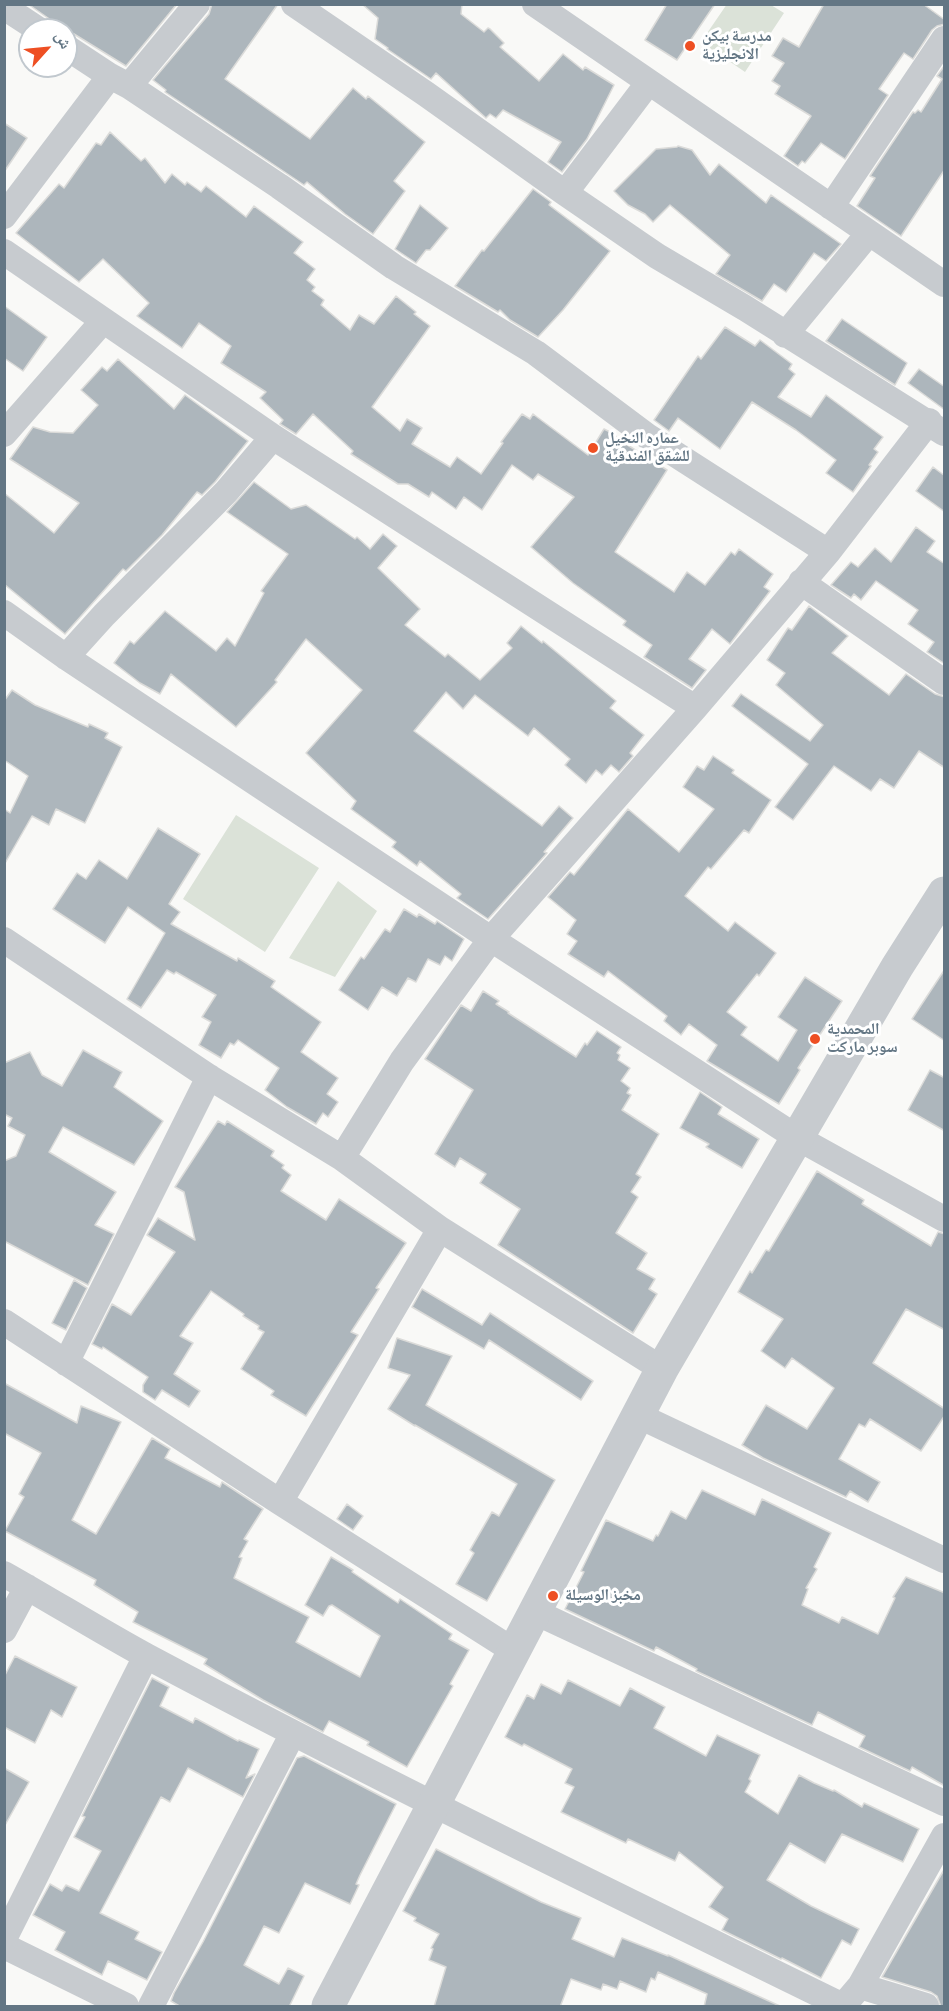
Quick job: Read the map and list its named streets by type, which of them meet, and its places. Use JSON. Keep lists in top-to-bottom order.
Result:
{
  "places": [
    "مدرسة بيكن الانجليزية",
    "عماره النخيل للشقق الفندقية",
    "المحمدية سوبر ماركت",
    "مخبز الوسيلة"
  ],
  "north": "top right"
}
